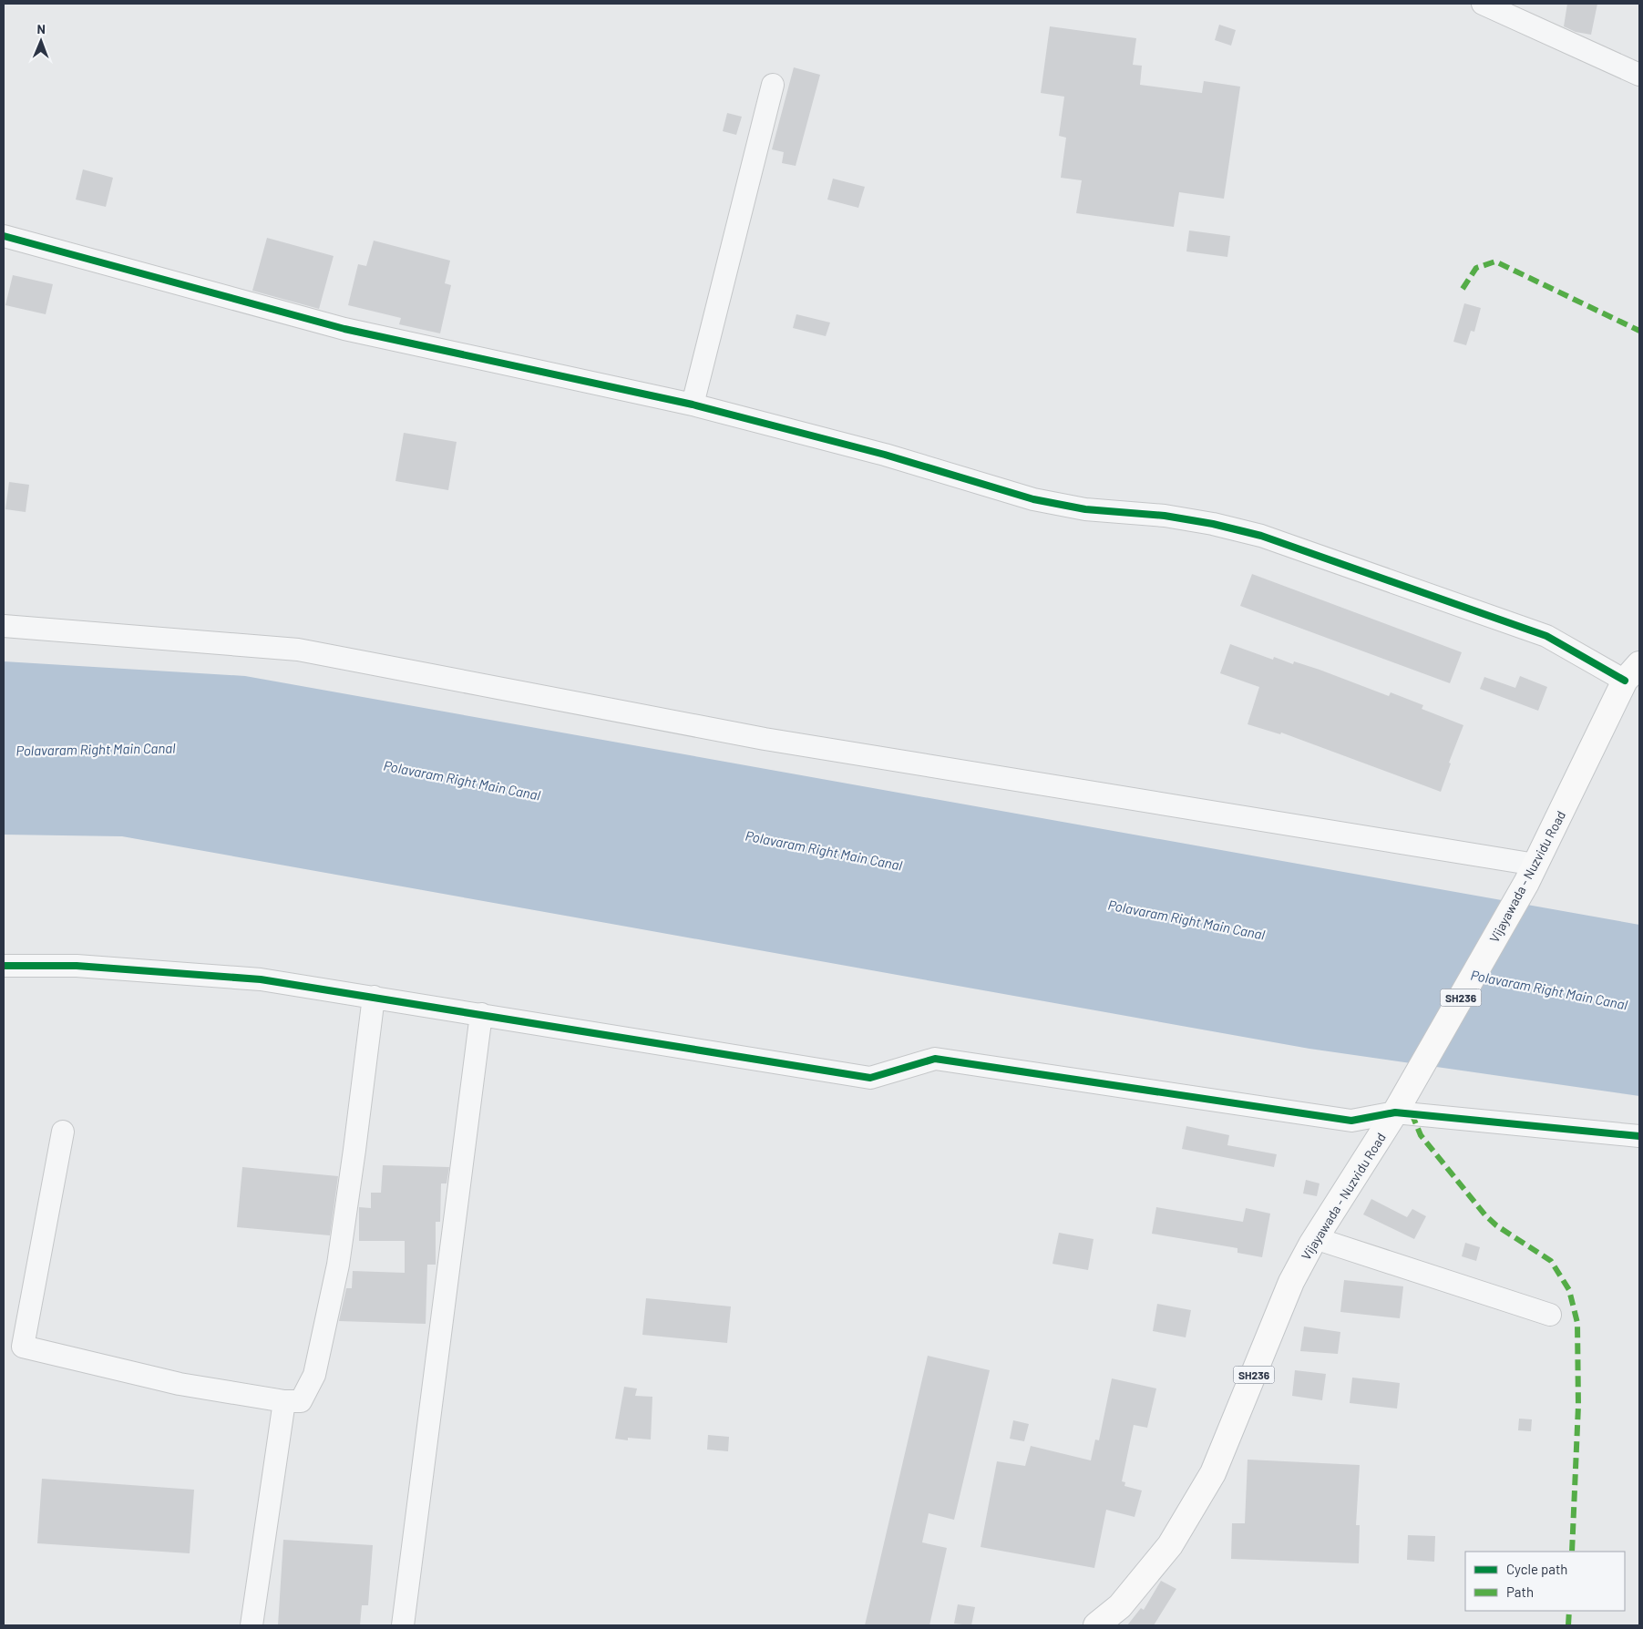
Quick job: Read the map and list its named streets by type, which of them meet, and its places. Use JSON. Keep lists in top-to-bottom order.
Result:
{
  "streets": {
    "main road": ["Vijayawada - Nuzvidu Road", "SH236"]
  },
  "water": ["Polavaram Right Main Canal"],
  "legend": ["Cycle path", "Path"],
  "north": "top"
}
